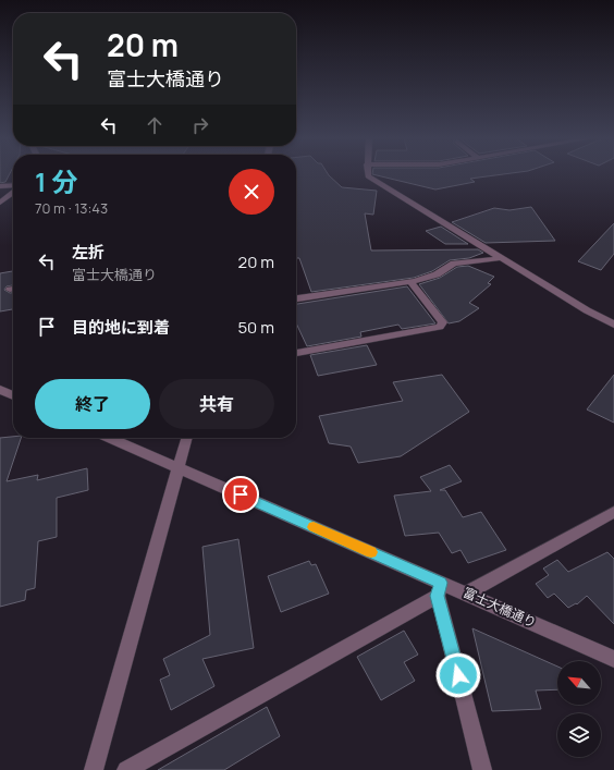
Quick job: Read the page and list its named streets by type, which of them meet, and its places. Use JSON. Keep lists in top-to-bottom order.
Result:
{
  "streets": {
    "street": ["富士大橋通り"]
  },
  "north": "top left",
  "page": {
    "turn": ["20 m", "富士大橋通り"],
    "heading": ["1 分", "70 m · 13:43"],
    "list": [
      {
        "name": "左折",
        "note": "富士大橋通り",
        "value": "20 m"
      },
      {
        "name": "目的地に到着",
        "value": "50 m"
      }
    ],
    "buttons": ["終了", "共有"]
  }
}
